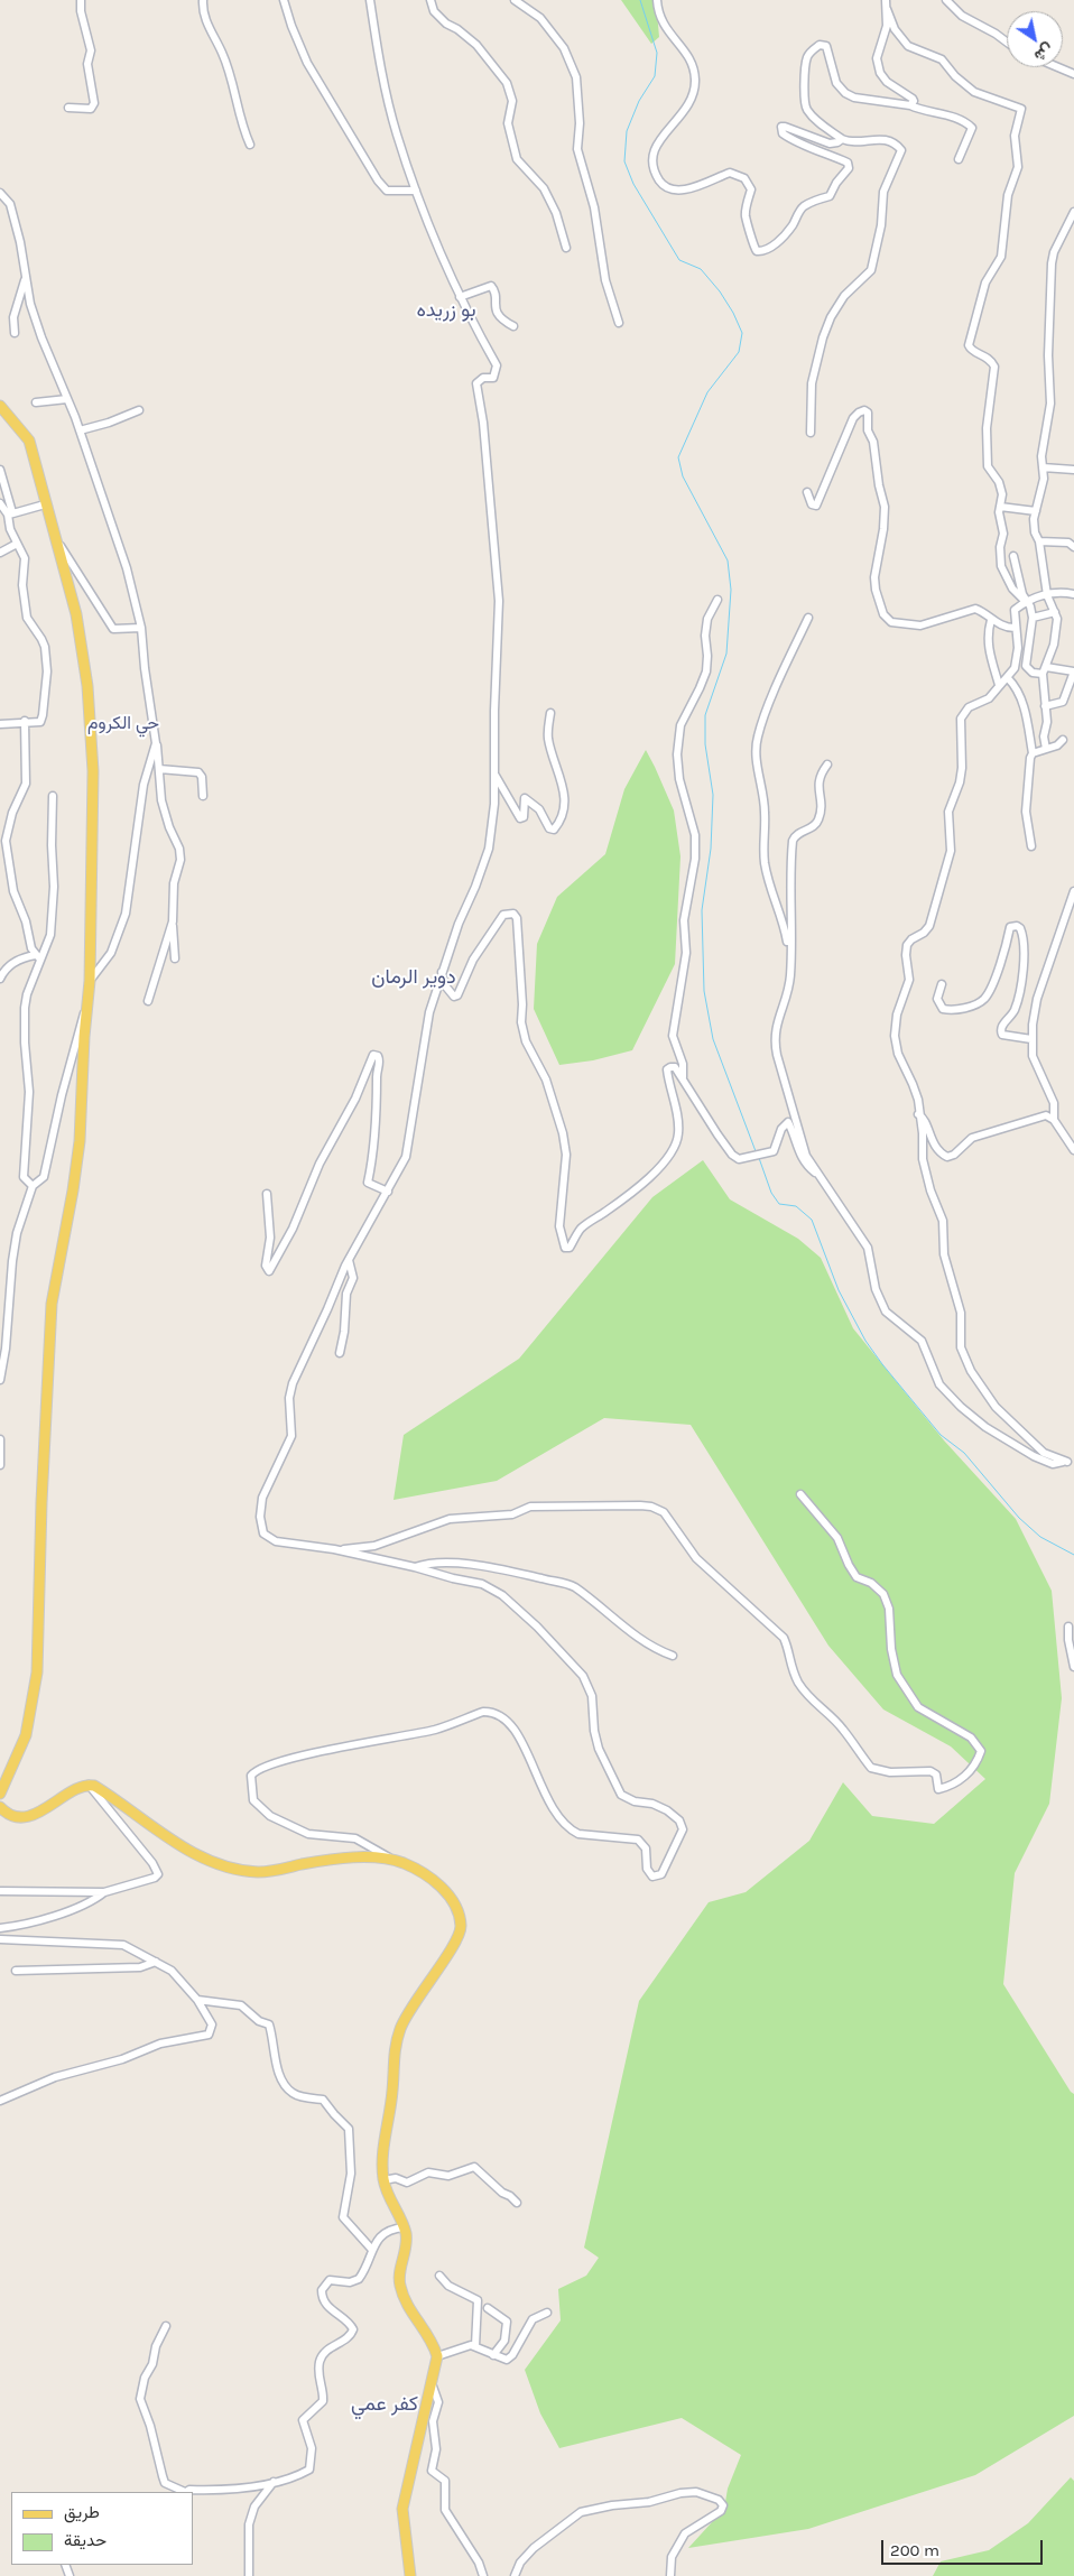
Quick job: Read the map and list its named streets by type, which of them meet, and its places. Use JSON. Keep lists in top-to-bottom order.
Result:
{
  "districts": [
    "بو زريده",
    "حي الكروم",
    "دوير الرمان",
    "كفر عمي"
  ],
  "legend": ["طريق", "حديقة"],
  "scale_bar": "200 m",
  "north": "bottom right"
}
